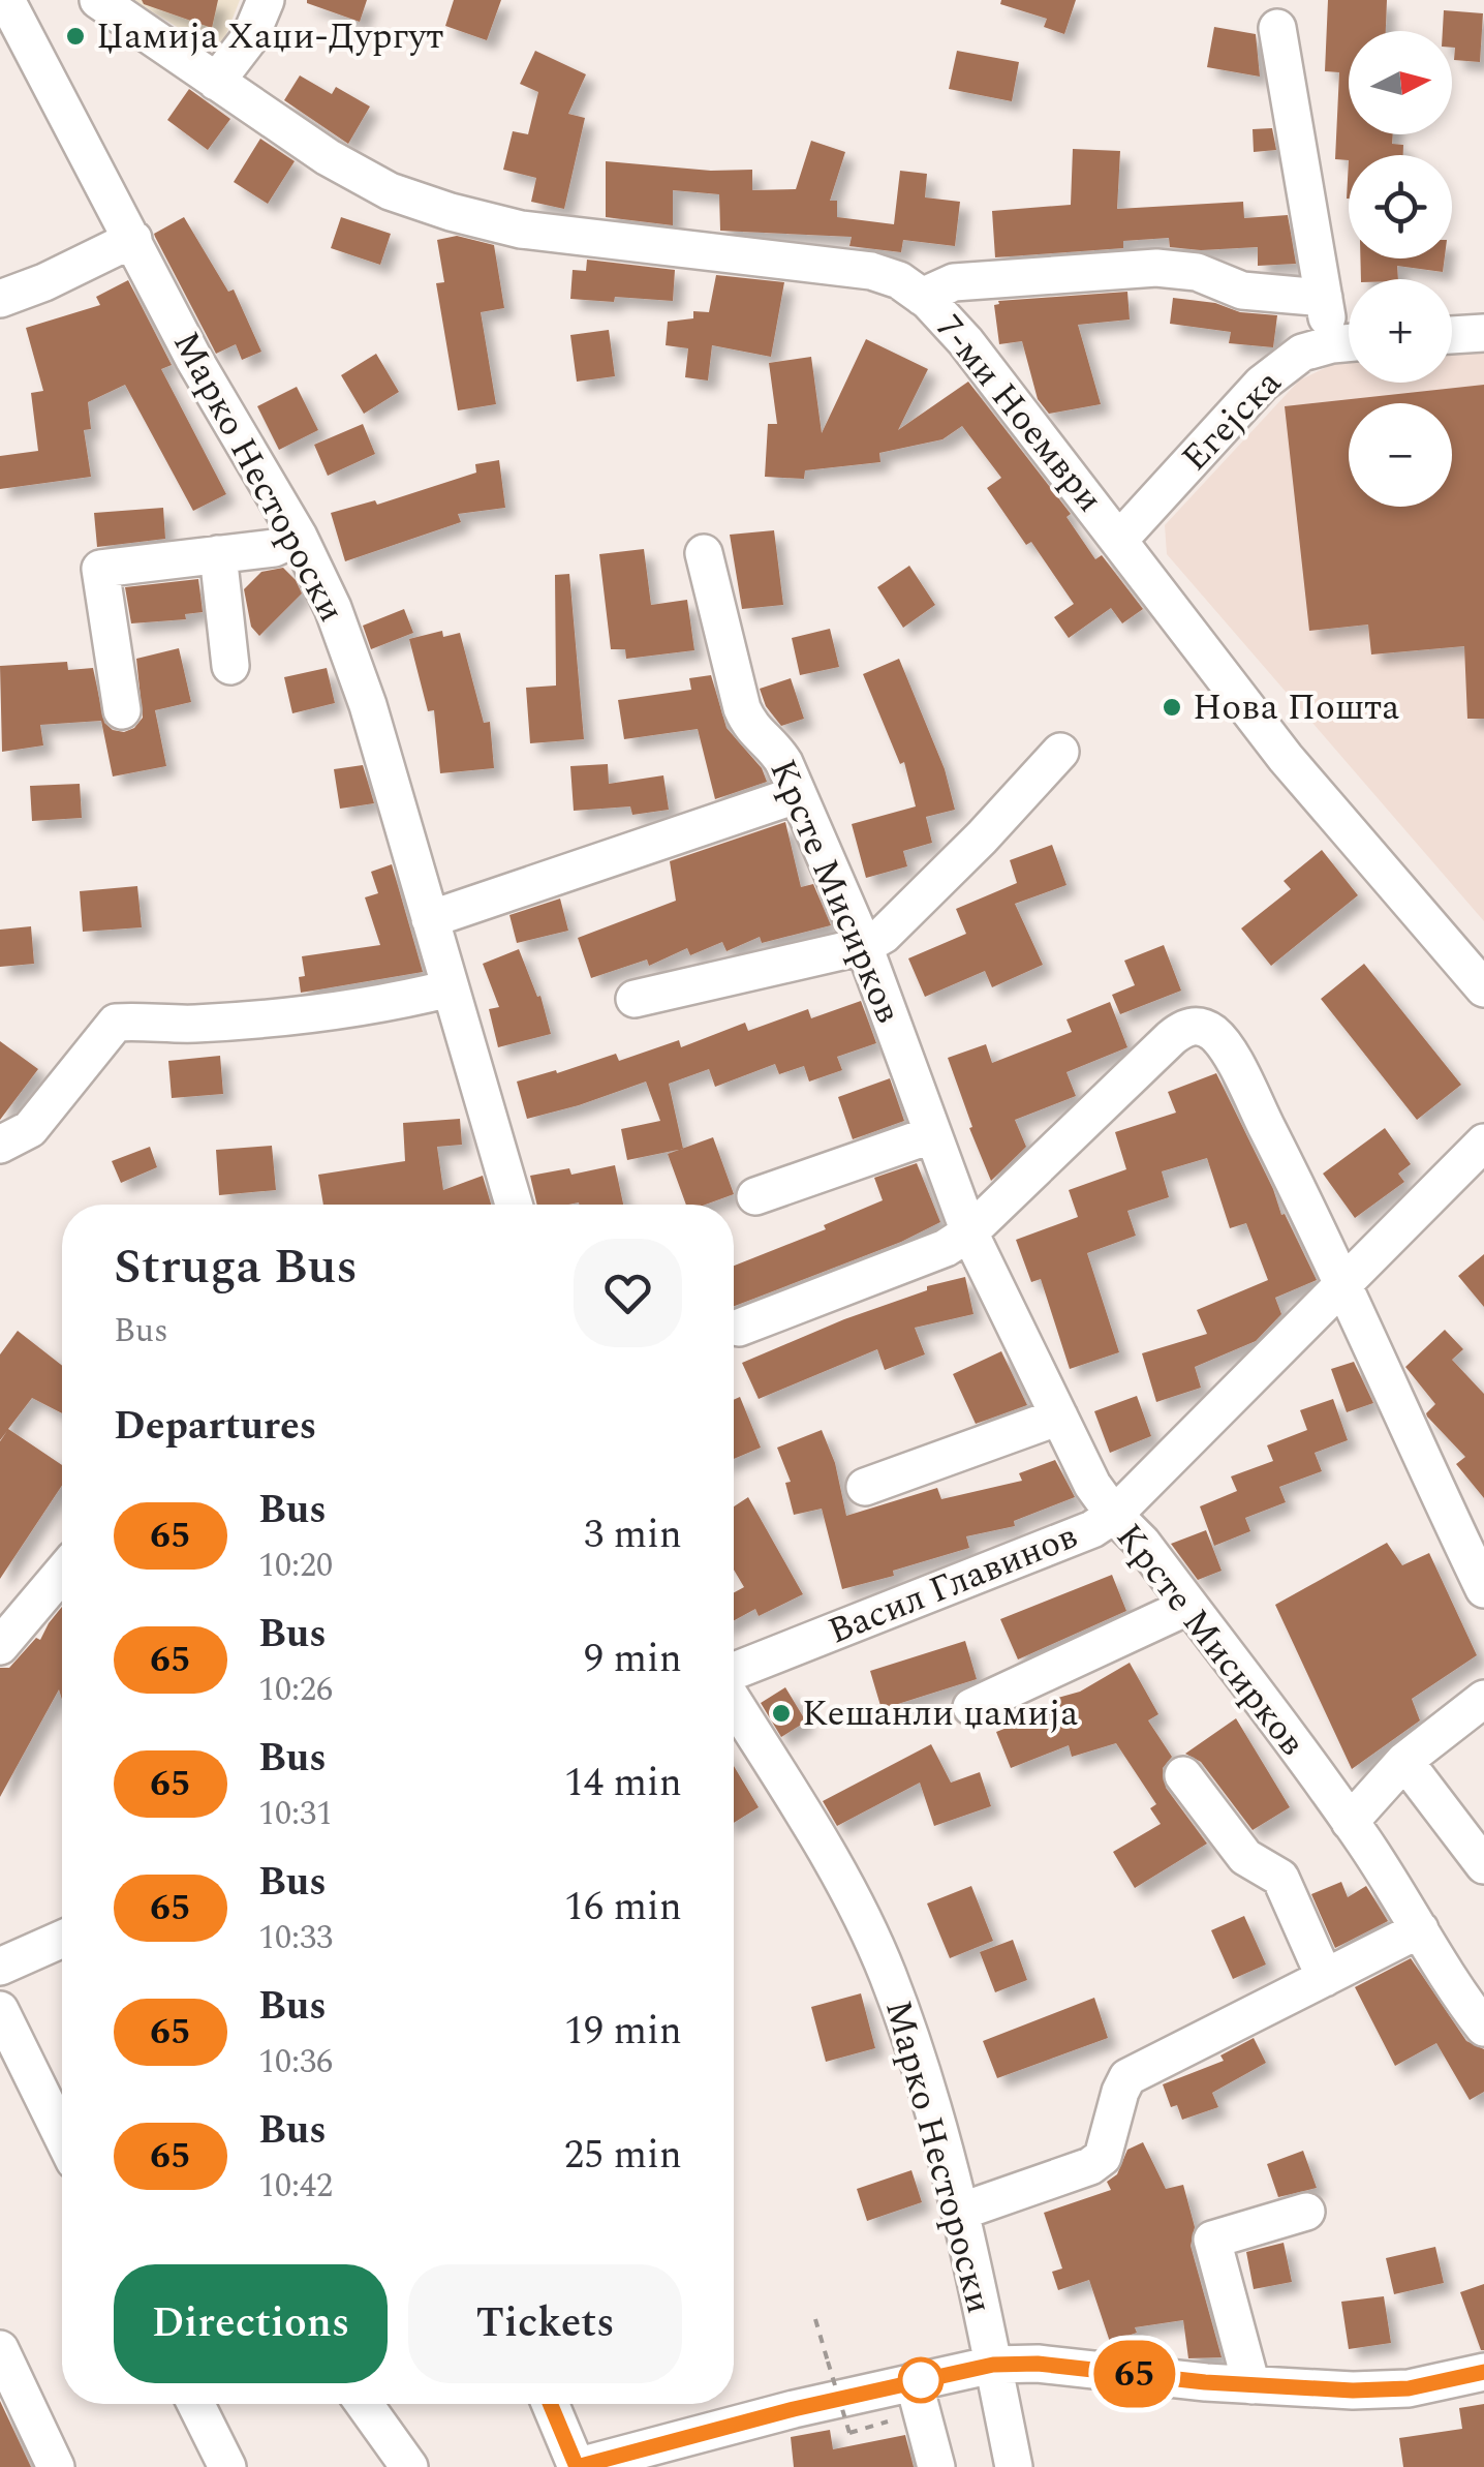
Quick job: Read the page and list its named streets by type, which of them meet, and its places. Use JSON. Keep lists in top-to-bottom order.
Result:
{
  "streets": {
    "street": [
      "7-ми Ноември",
      "Егејска",
      "Марко Нестороски",
      "Крсте Мисирков",
      "Васил Главинов"
    ]
  },
  "crossings": [
    ["7-ми Ноември", "Егејска"],
    ["Крсте Мисирков", "Васил Главинов"]
  ],
  "places": ["Џамија Хаџи-Дургут", "Нова Пошта", "Кешанли џамија"],
  "lines": ["bus line 65"],
  "north": "right",
  "page": {
    "on_map": "65",
    "map_buttons": ["+", "−"],
    "heading": [
      ["Struga Bus", "Bus"],
      "Departures"
    ],
    "list": [
      {
        "mark": "65",
        "name": "Bus",
        "note": "10:20",
        "value": "3 min"
      },
      {
        "mark": "65",
        "name": "Bus",
        "note": "10:26",
        "value": "9 min"
      },
      {
        "mark": "65",
        "name": "Bus",
        "note": "10:31",
        "value": "14 min"
      },
      {
        "mark": "65",
        "name": "Bus",
        "note": "10:33",
        "value": "16 min"
      },
      {
        "mark": "65",
        "name": "Bus",
        "note": "10:36",
        "value": "19 min"
      },
      {
        "mark": "65",
        "name": "Bus",
        "note": "10:42",
        "value": "25 min"
      }
    ],
    "buttons": ["Directions", "Tickets"]
  }
}
